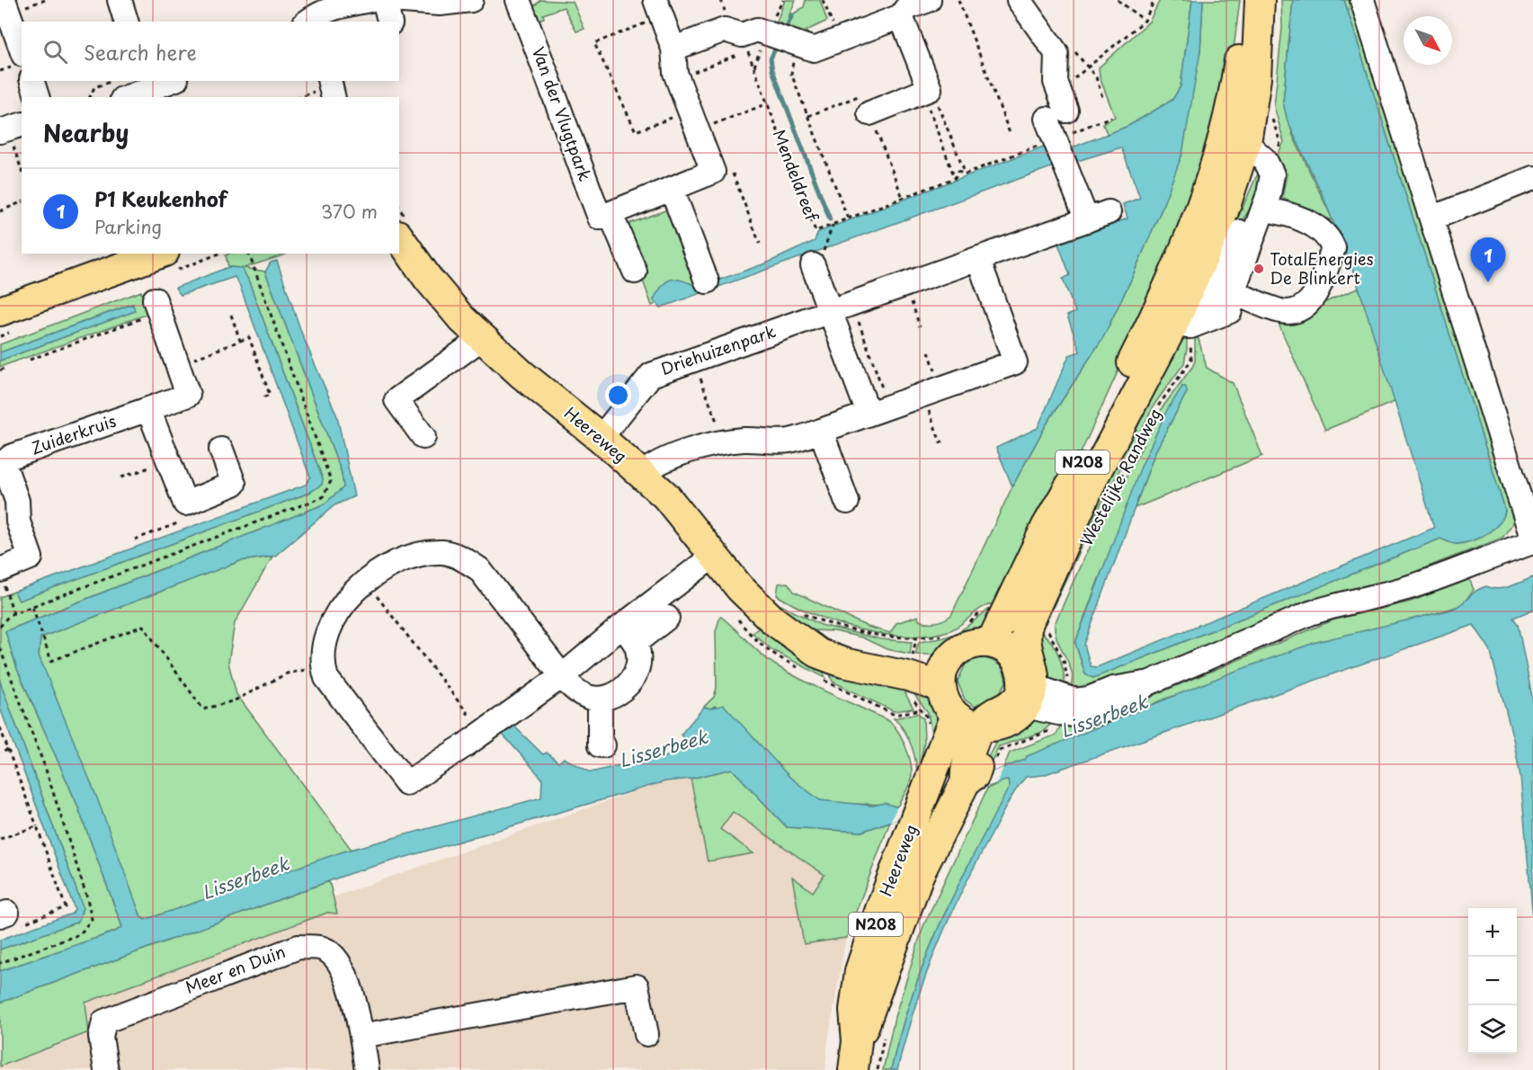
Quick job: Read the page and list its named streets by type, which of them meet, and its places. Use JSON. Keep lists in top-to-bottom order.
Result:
{
  "streets": {
    "main road": ["Heereweg", "N208", "Westelijke Randweg"],
    "street": [
      "Van der Vlugtpark",
      "Driehuizenpark",
      "Zuiderkruis",
      "Meer en Duin"
    ],
    "path": ["Mendeldreef"]
  },
  "crossings": [
    ["Driehuizenpark", "Heereweg"],
    ["Heereweg", "Westelijke Randweg"]
  ],
  "water": ["Lisserbeek"],
  "places": ["TotalEnergies De Blinkert"],
  "north": "bottom right",
  "page": {
    "search": "Search here",
    "heading": "Nearby",
    "list": [
      {
        "mark": "1",
        "name": "P1 Keukenhof",
        "note": "Parking",
        "value": "370 m"
      }
    ],
    "pins": "1",
    "map_buttons": ["+", "−"]
  }
}
